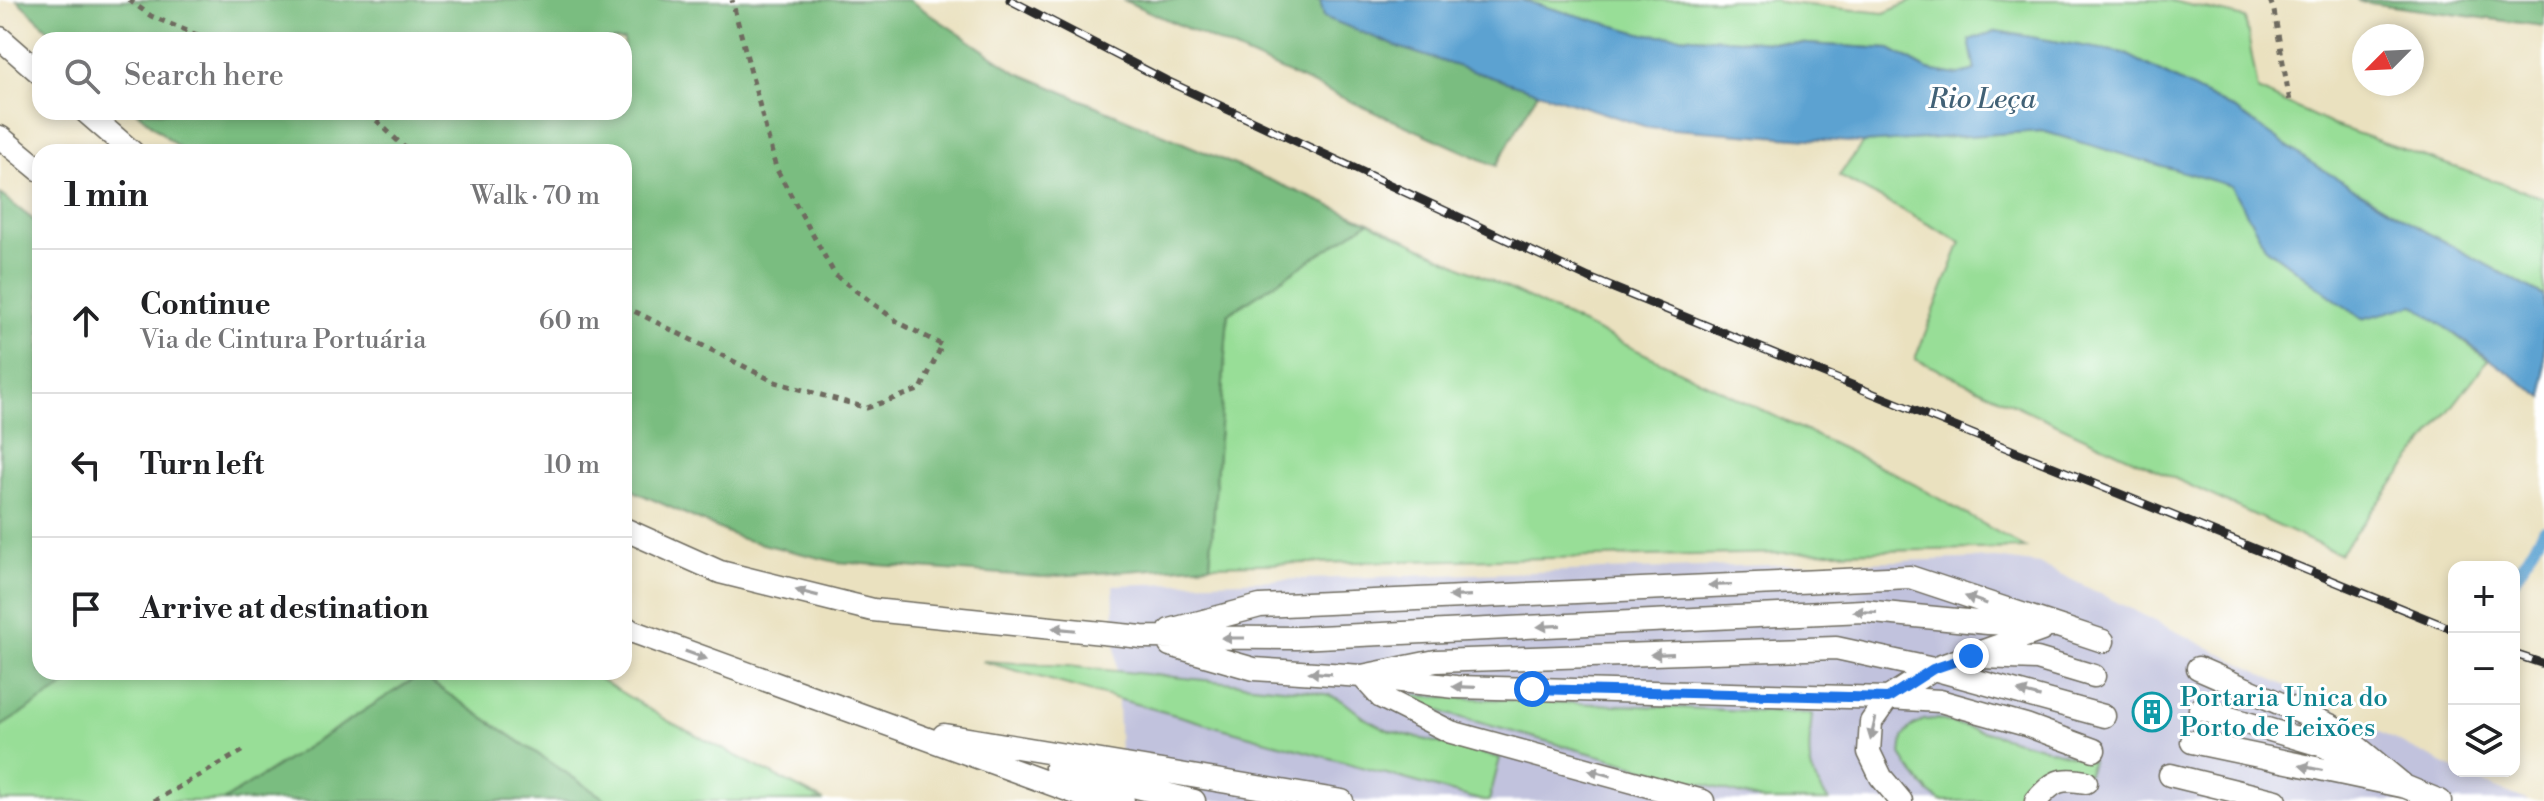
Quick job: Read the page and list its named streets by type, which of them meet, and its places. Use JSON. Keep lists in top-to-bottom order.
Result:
{
  "water": ["Rio Leça"],
  "places": {
    "building": ["Portaria Unica do Porto de Leixões"]
  },
  "north": "bottom left",
  "page": {
    "search": "Search here",
    "heading": ["1 min", "Walk · 70 m"],
    "list": [
      ["Continue", "Via de Cintura Portuária", "60 m"],
      ["Turn left", "10 m"],
      "Arrive at destination"
    ],
    "map_buttons": ["+", "−"]
  }
}
